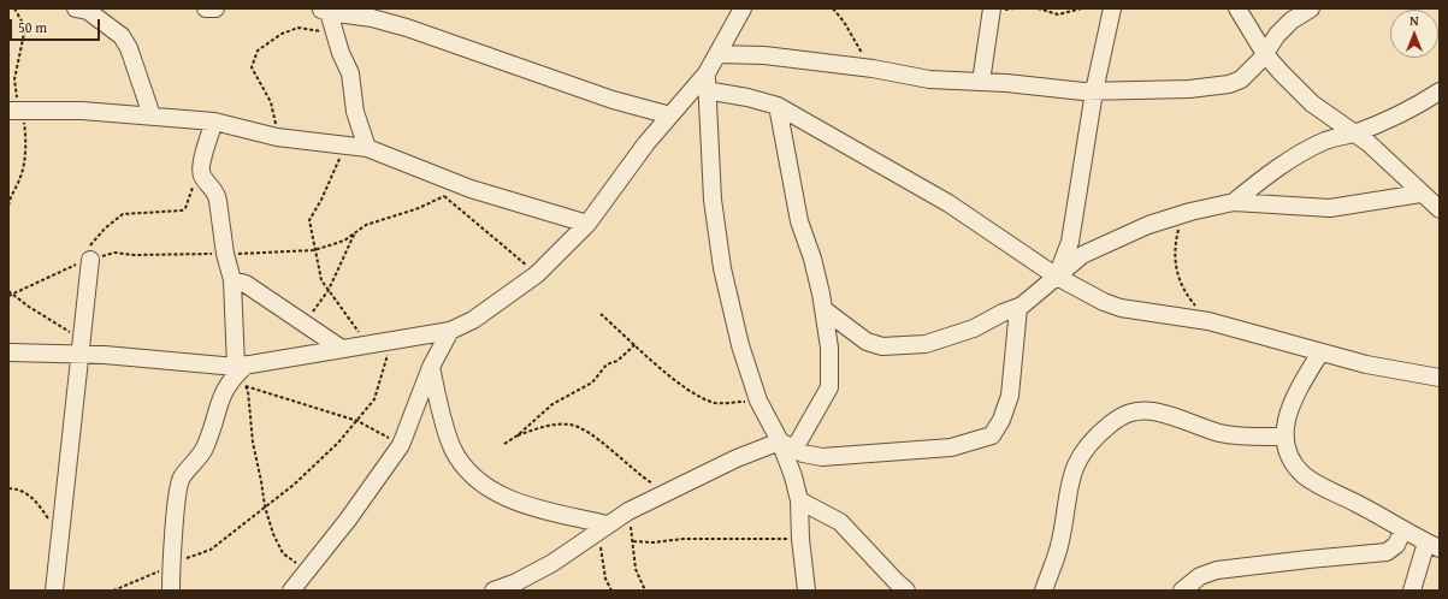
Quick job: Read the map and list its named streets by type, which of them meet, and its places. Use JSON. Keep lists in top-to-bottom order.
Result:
{
  "scale_bar": "50 m",
  "north": "top"
}
